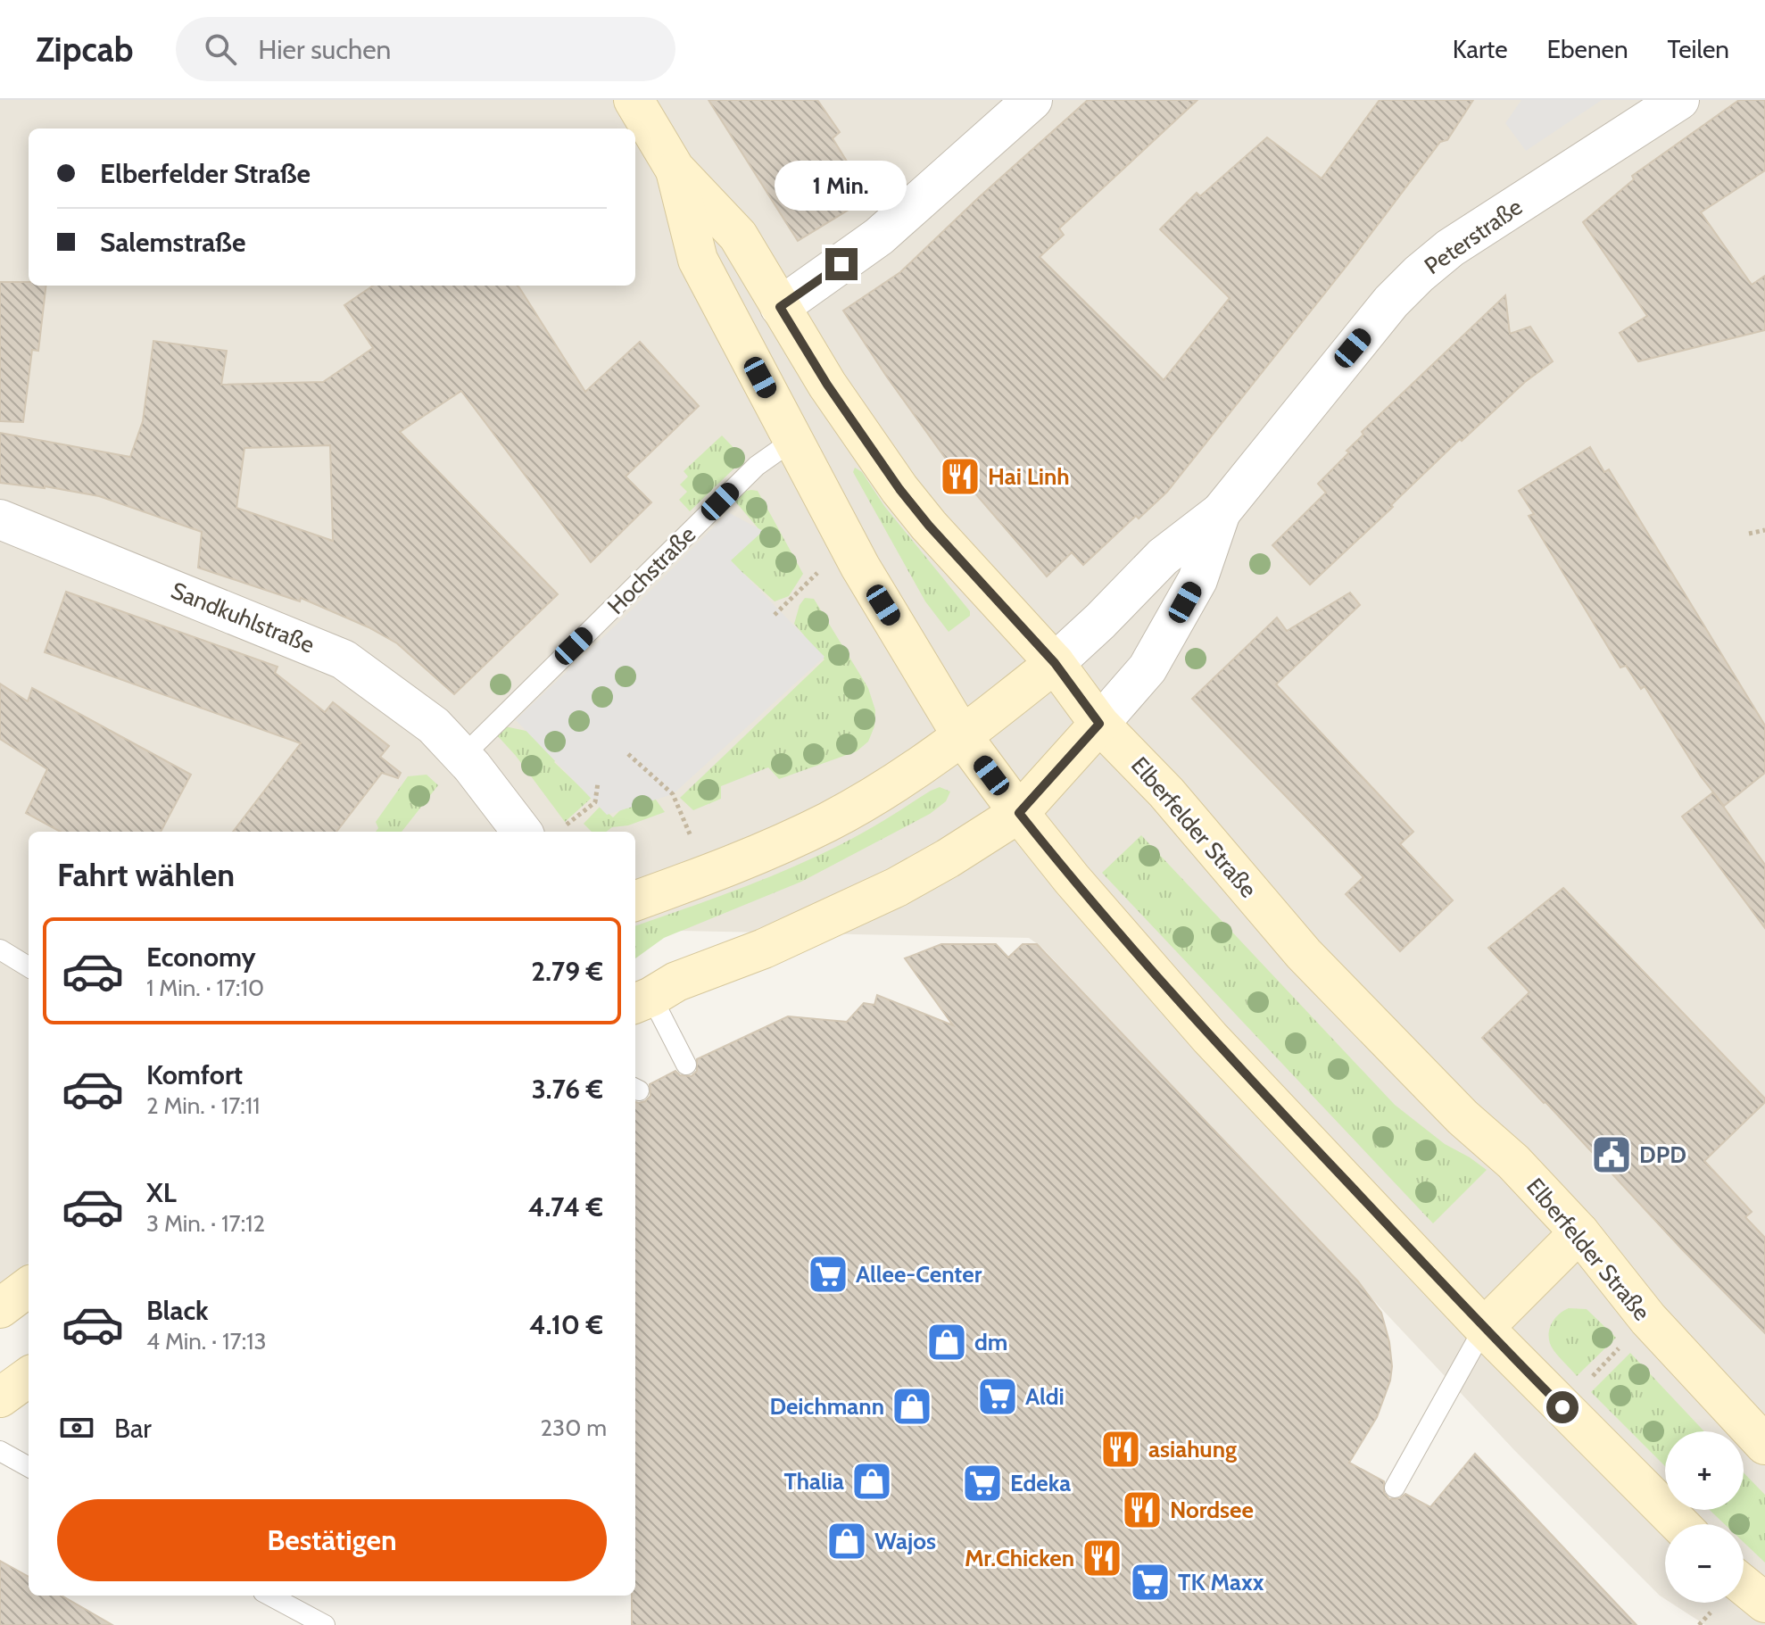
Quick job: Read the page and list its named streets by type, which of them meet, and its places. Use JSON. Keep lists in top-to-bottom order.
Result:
{
  "streets": {
    "main road": ["Peterstraße", "Elberfelder Straße"],
    "street": ["Sandkuhlstraße"],
    "lane": ["Hochstraße"]
  },
  "crossings": [
    ["Peterstraße", "Elberfelder Straße"],
    ["Hochstraße", "Sandkuhlstraße"],
    ["Hochstraße", "Elberfelder Straße"]
  ],
  "places": {
    "restaurant": [
      "Hai Linh",
      "asiahung",
      "Nordsee",
      "Mr.Chicken"
    ],
    "public building": ["DPD"],
    "supermarket": [
      "Allee-Center",
      "Aldi",
      "Edeka",
      "TK Maxx"
    ],
    "shop": [
      "dm",
      "Deichmann",
      "Thalia",
      "Wajos"
    ]
  },
  "page": {
    "header": "Zipcab",
    "search": "Hier suchen",
    "nav": ["Karte", "Ebenen", "Teilen"],
    "banner": ["Elberfelder Straße", "Salemstraße"],
    "bubble": "1 Min.",
    "heading": "Fahrt wählen",
    "list": [
      {
        "name": "Economy",
        "note": "1 Min. · 17:10",
        "value": "2.79 €"
      },
      {
        "name": "Komfort",
        "note": "2 Min. · 17:11",
        "value": "3.76 €"
      },
      {
        "name": "XL",
        "note": "3 Min. · 17:12",
        "value": "4.74 €"
      },
      {
        "name": "Black",
        "note": "4 Min. · 17:13",
        "value": "4.10 €"
      }
    ],
    "pay": ["Bar", "230 m"],
    "map_buttons": ["+", "−"],
    "buttons": "Bestätigen"
  }
}
